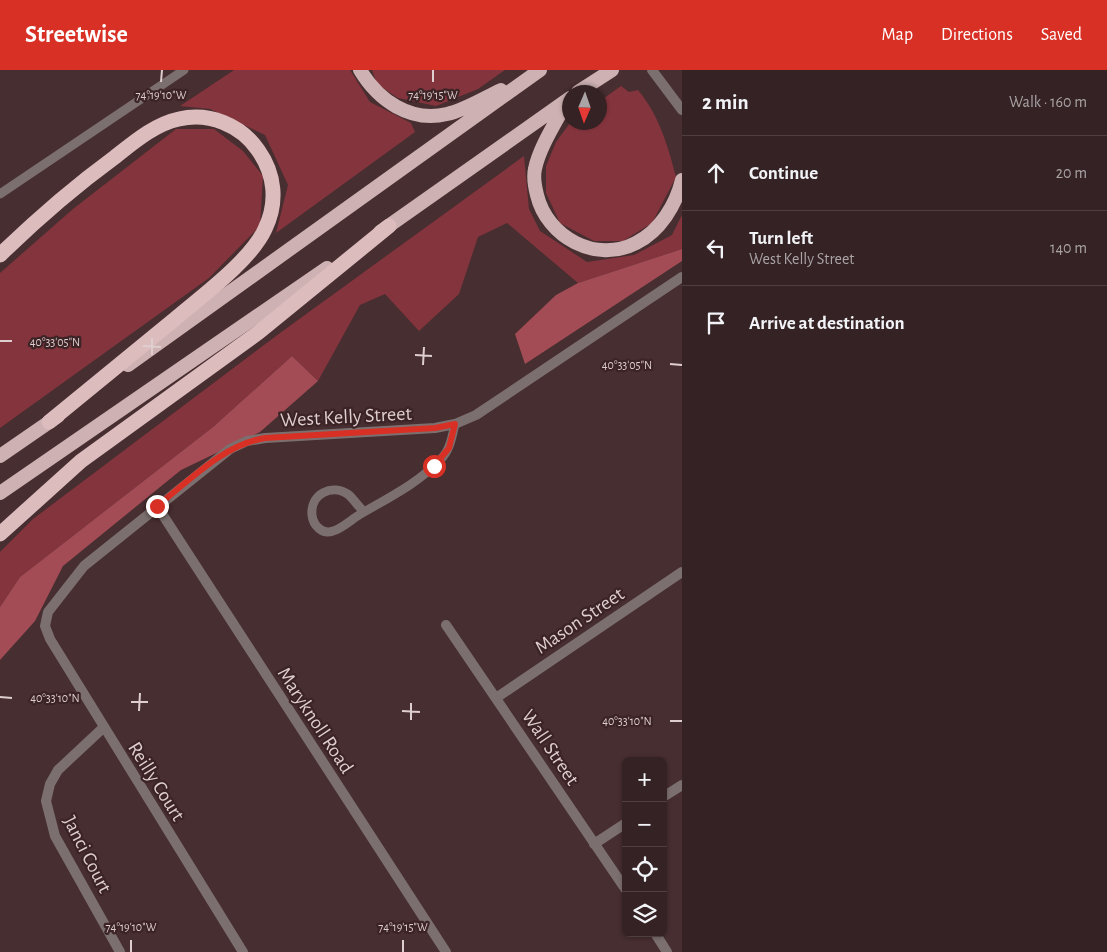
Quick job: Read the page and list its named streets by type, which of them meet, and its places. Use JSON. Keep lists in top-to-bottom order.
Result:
{
  "streets": {
    "street": [
      "West Kelly Street",
      "Mason Street",
      "Maryknoll Road",
      "Wall Street",
      "Reilly Court",
      "Janci Court"
    ]
  },
  "crossings": [
    ["West Kelly Street", "Maryknoll Road"],
    ["West Kelly Street", "Reilly Court"],
    ["Mason Street", "Wall Street"],
    ["Reilly Court", "Janci Court"]
  ],
  "north": "bottom",
  "page": {
    "header": "Streetwise",
    "nav": ["Map", "Directions", "Saved"],
    "heading": ["2 min", "Walk · 160 m"],
    "list": [
      ["Continue", "20 m"],
      ["Turn left", "West Kelly Street", "140 m"],
      "Arrive at destination"
    ],
    "map_buttons": ["+", "−"]
  },
  "coordinates": [
    "74°19'10\"W",
    "74°19'15\"W",
    "40°33'05\"N",
    "40°33'10\"N"
  ]
}
